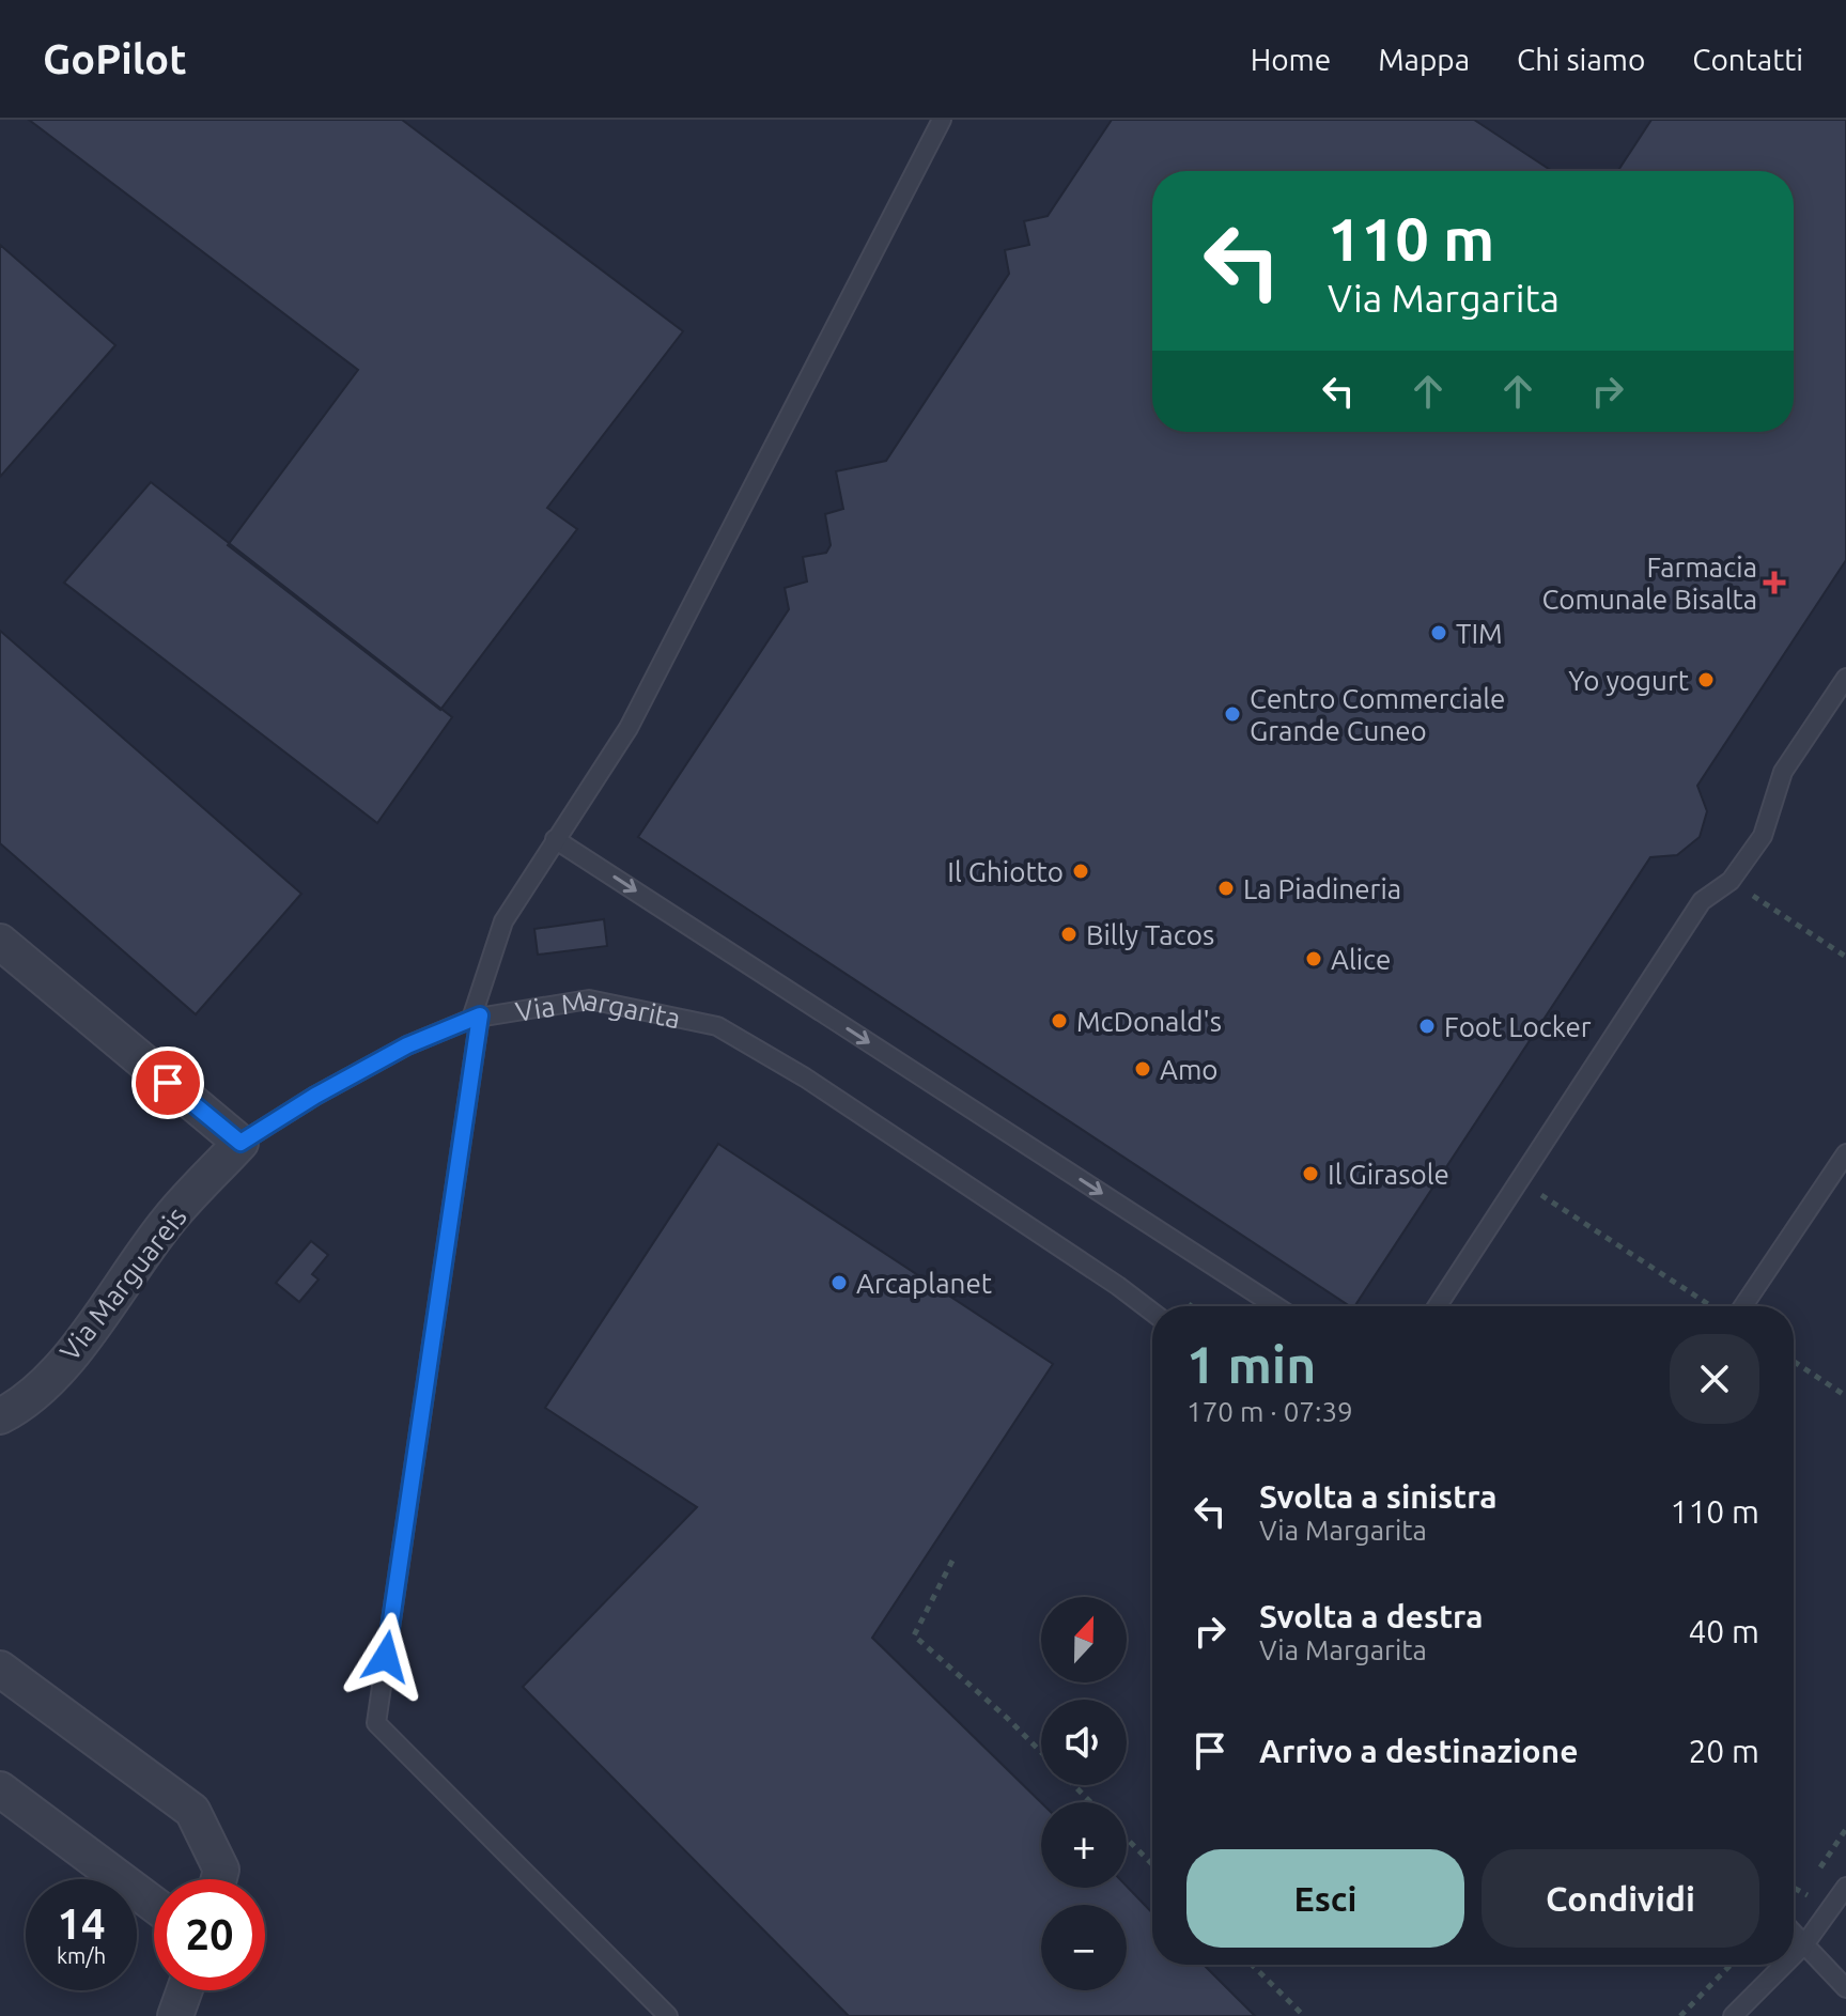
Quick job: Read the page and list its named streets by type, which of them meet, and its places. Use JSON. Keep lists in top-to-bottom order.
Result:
{
  "streets": {
    "street": ["Via Marguareis"],
    "lane": ["Via Margarita"]
  },
  "crossings": [
    ["Via Margarita", "Via Marguareis"]
  ],
  "places": {
    "health": ["Farmacia Comunale Bisalta"],
    "other": [
      "TIM",
      "Yo yogurt",
      "Centro Commerciale Grande Cuneo",
      "Il Ghiotto",
      "La Piadineria",
      "Billy Tacos",
      "Alice",
      "McDonald's",
      "Foot Locker",
      "Amo",
      "Il Girasole",
      "Arcaplanet"
    ]
  },
  "north": "top",
  "page": {
    "header": "GoPilot",
    "nav": [
      "Home",
      "Mappa",
      "Chi siamo",
      "Contatti"
    ],
    "turn": ["110 m", "Via Margarita"],
    "heading": ["1 min", "170 m · 07:39"],
    "list": [
      {
        "name": "Svolta a sinistra",
        "note": "Via Margarita",
        "value": "110 m"
      },
      {
        "name": "Svolta a destra",
        "note": "Via Margarita",
        "value": "40 m"
      },
      {
        "name": "Arrivo a destinazione",
        "value": "20 m"
      }
    ],
    "map_buttons": ["+", "−"],
    "buttons": ["Esci", "Condividi"],
    "speed": "14 km/h",
    "limit": "20"
  }
}
